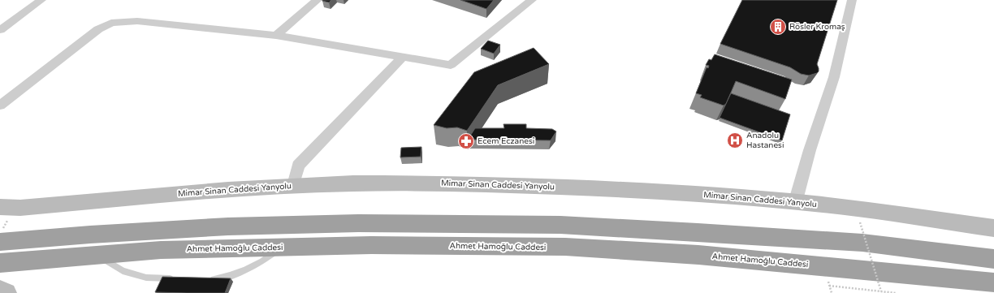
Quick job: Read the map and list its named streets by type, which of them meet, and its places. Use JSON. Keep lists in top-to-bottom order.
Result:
{
  "streets": {
    "highway": ["Ahmet Hamoğlu Caddesi"],
    "main road": ["Mimar Sinan Caddesi Yanyolu"]
  },
  "places": {
    "building": ["Rösler Kromaş"],
    "hospital": ["Anadolu Hastanesi"],
    "pharmacy": ["Ecem Eczanesi"]
  }
}
